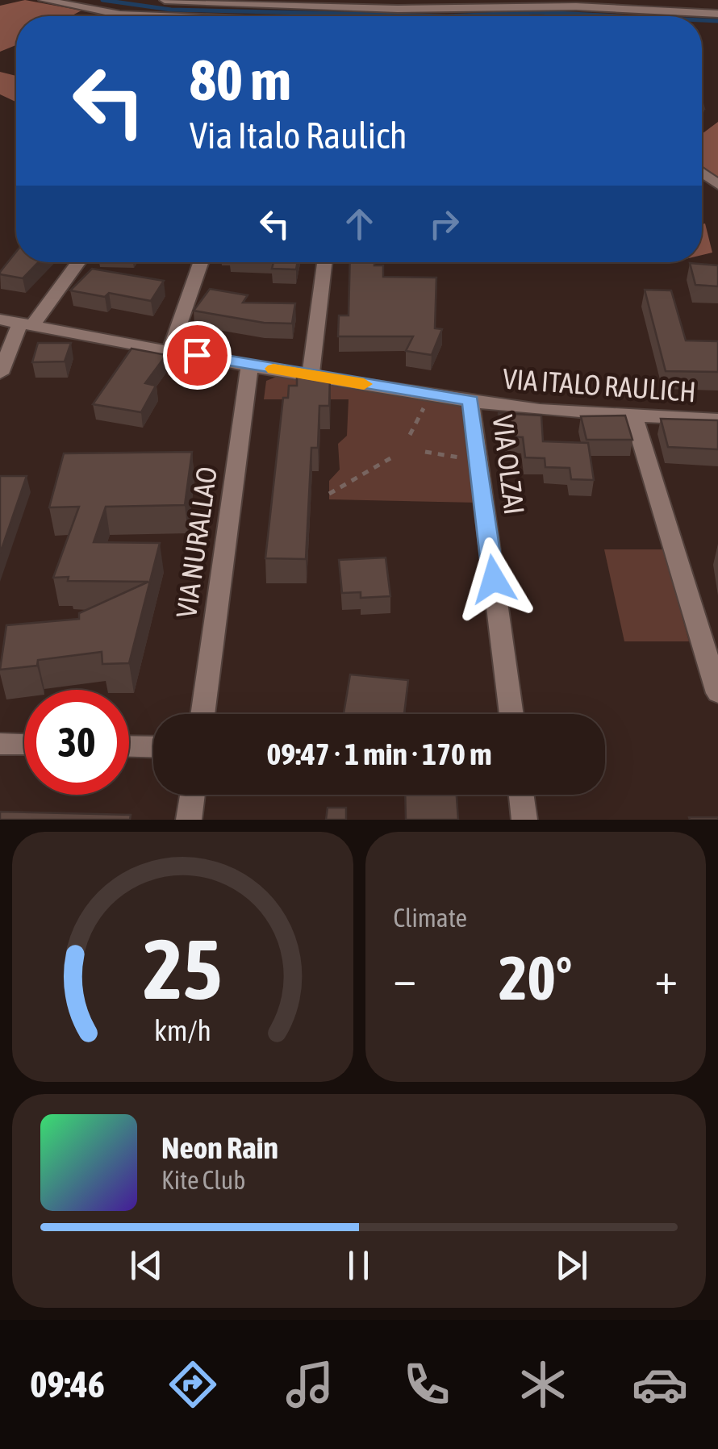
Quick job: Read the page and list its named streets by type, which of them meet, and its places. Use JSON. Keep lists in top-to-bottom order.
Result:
{
  "streets": {
    "street": ["VIA ITALO RAULICH", "VIA OLZAI", "VIA NURALLAO"]
  },
  "crossings": [
    ["VIA ITALO RAULICH", "VIA OLZAI"],
    ["VIA ITALO RAULICH", "VIA NURALLAO"]
  ],
  "page": {
    "turn": ["80 m", "Via Italo Raulich"],
    "limit": "30",
    "trip": "09:47 · 1 min · 170 m",
    "tile": "Climate",
    "heat": ["−", "20°", "+"],
    "song": ["Neon Rain", "Kite Club"],
    "tabs": "09:46",
    "gauge": ["25", "km/h"]
  }
}
